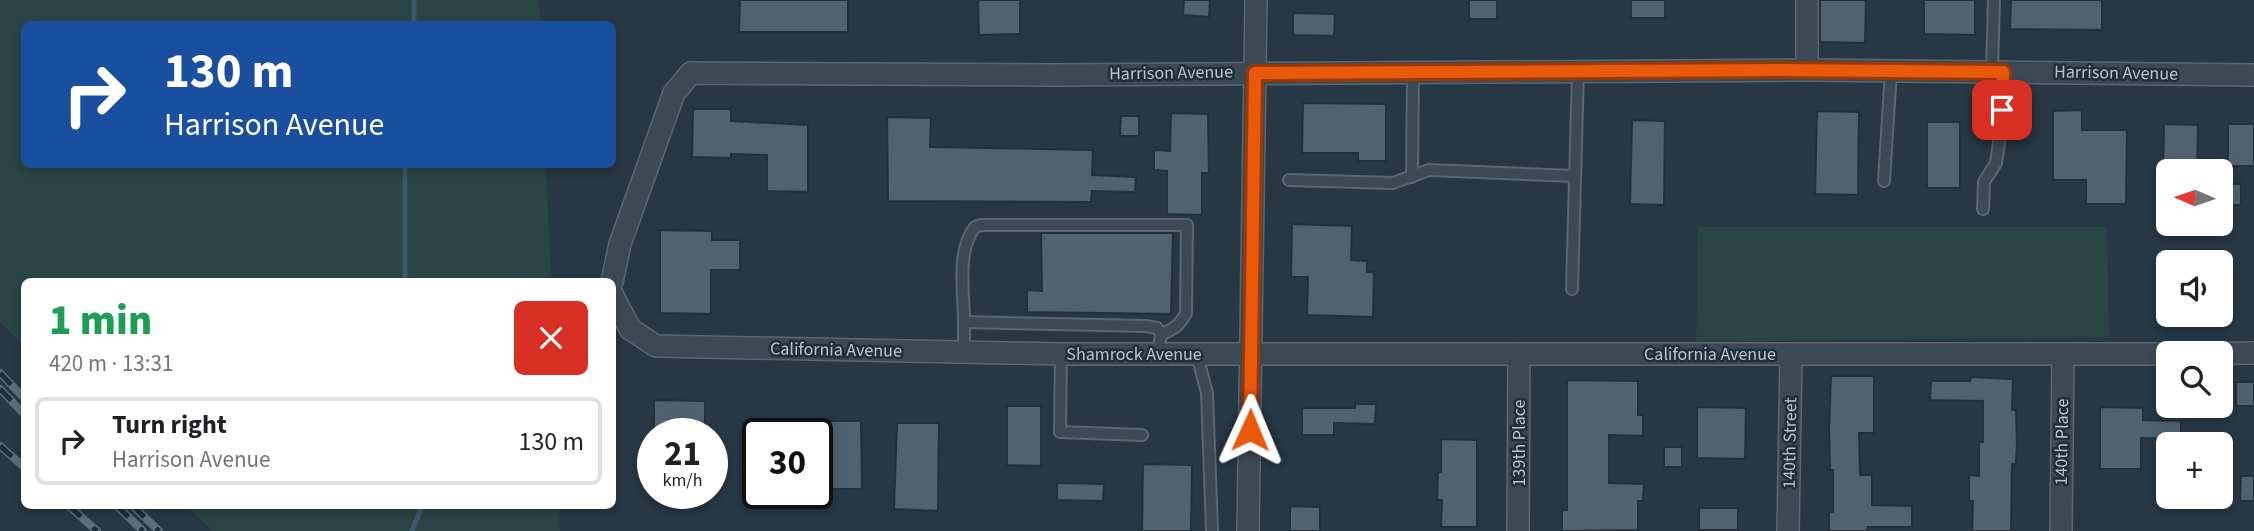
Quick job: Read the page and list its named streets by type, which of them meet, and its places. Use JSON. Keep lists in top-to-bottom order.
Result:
{
  "streets": {
    "street": [
      "Harrison Avenue",
      "California Avenue",
      "Shamrock Avenue",
      "140th Place",
      "139th Place",
      "140th Street"
    ]
  },
  "crossings": [
    ["California Avenue", "Shamrock Avenue"],
    ["California Avenue", "140th Place"],
    ["California Avenue", "139th Place"],
    ["California Avenue", "140th Street"]
  ],
  "north": "left",
  "page": {
    "turn": ["130 m", "Harrison Avenue"],
    "map_buttons": "+",
    "heading": ["1 min", "420 m · 13:31"],
    "list": [
      {
        "name": "Turn right",
        "note": "Harrison Avenue",
        "value": "130 m"
      }
    ],
    "speed": "21 km/h",
    "limit": "30"
  }
}
